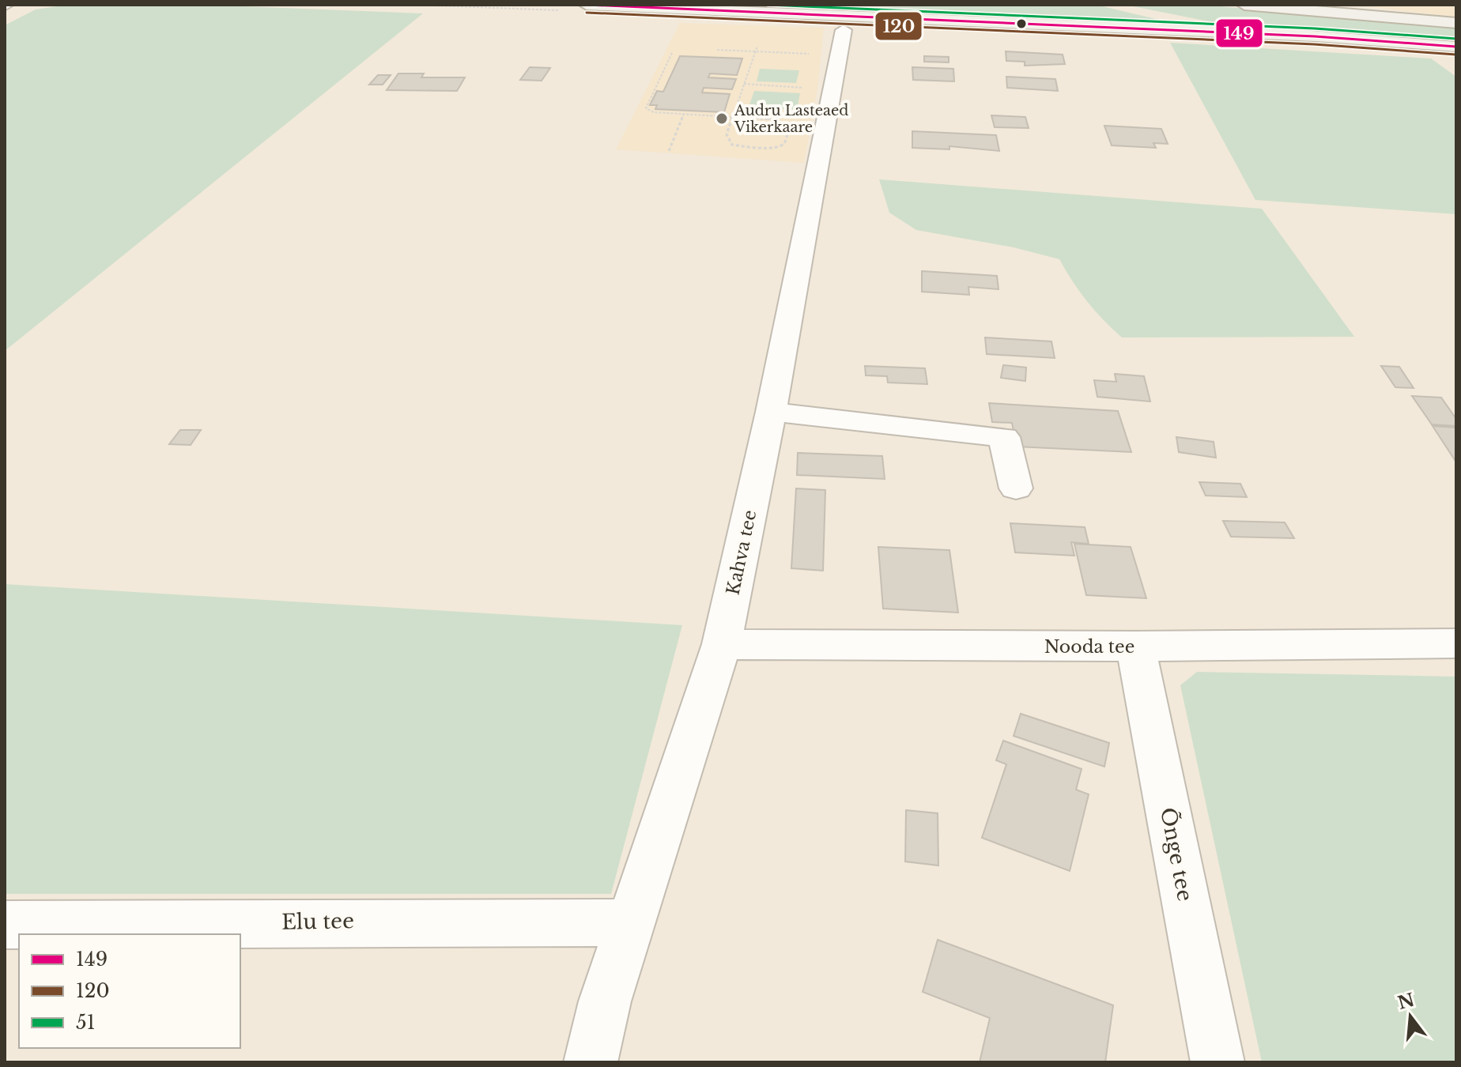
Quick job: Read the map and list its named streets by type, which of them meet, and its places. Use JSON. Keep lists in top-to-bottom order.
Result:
{
  "streets": {
    "street": [
      "Kahva tee",
      "Nooda tee",
      "Õnge tee",
      "Elu tee"
    ]
  },
  "crossings": [
    ["Kahva tee", "Nooda tee"],
    ["Kahva tee", "Elu tee"],
    ["Nooda tee", "Õnge tee"]
  ],
  "places": ["Audru Lasteaed Vikerkaare"],
  "lines": ["transit line 149", "transit line 51", "transit line 120"],
  "legend": ["149", "120", "51"],
  "north": "top"
}
